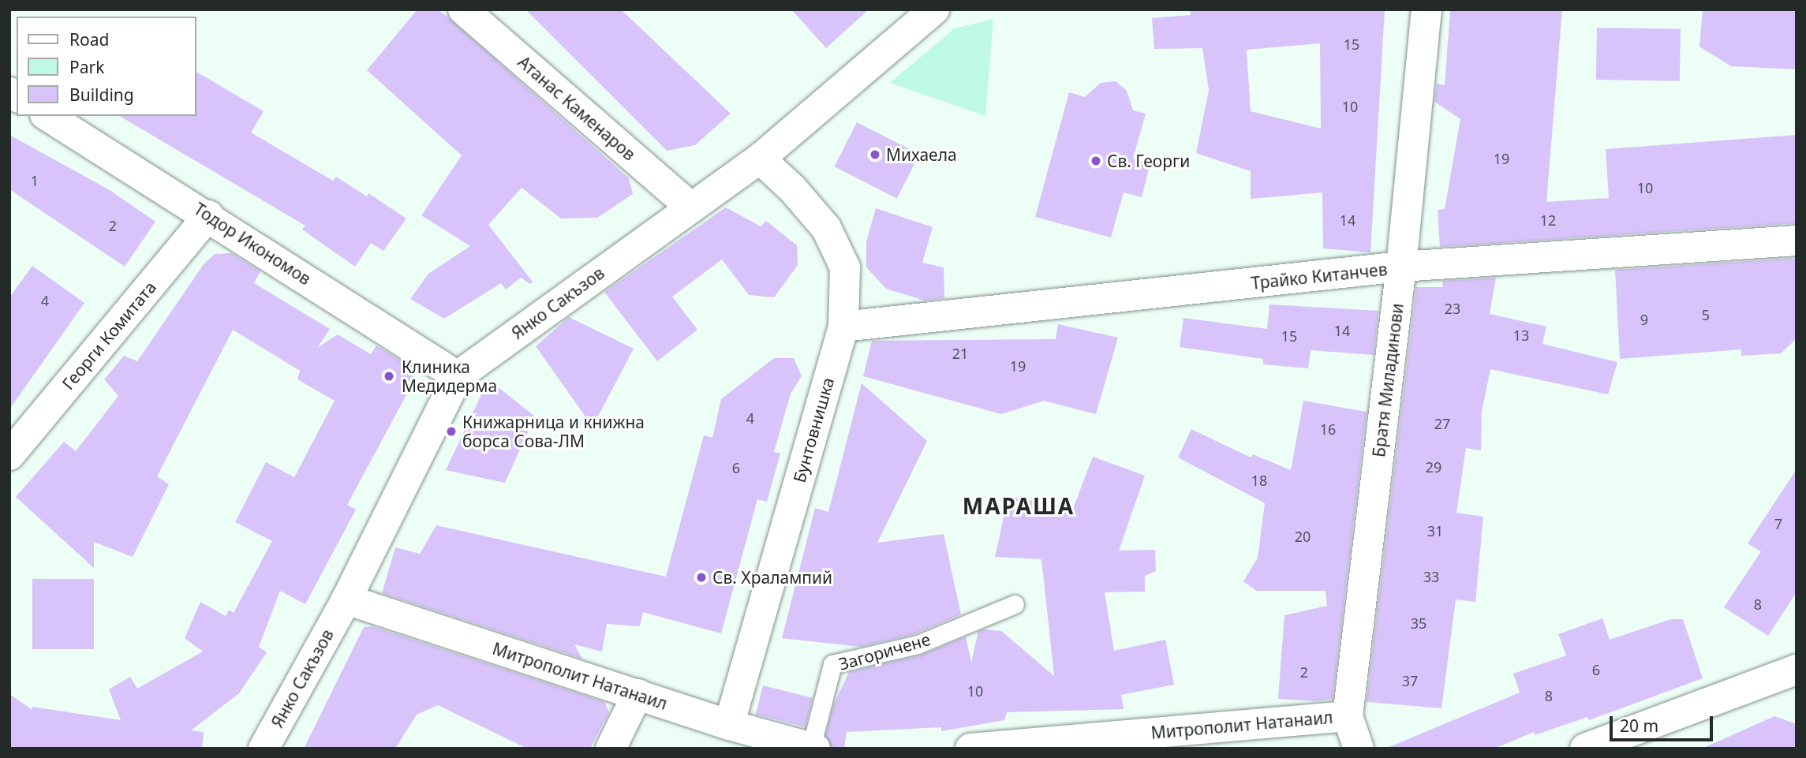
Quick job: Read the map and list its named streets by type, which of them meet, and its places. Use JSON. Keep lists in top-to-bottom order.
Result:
{
  "streets": {
    "street": [
      "Атанас Каменаров",
      "Тодор Икономов",
      "Трайко Китанчев",
      "Янко Сакъзов",
      "Георги Комитата",
      "Братя Миладинови",
      "Бунтовнишка",
      "Митрополит Натанаил"
    ],
    "lane": ["Загоричене"]
  },
  "crossings": [
    ["Атанас Каменаров", "Янко Сакъзов"],
    ["Тодор Икономов", "Янко Сакъзов"],
    ["Тодор Икономов", "Георги Комитата"],
    ["Трайко Китанчев", "Братя Миладинови"],
    ["Трайко Китанчев", "Бунтовнишка"],
    ["Янко Сакъзов", "Бунтовнишка"],
    ["Янко Сакъзов", "Митрополит Натанаил"],
    ["Братя Миладинови", "Митрополит Натанаил"],
    ["Бунтовнишка", "Митрополит Натанаил"],
    ["Загоричене", "Митрополит Натанаил"]
  ],
  "districts": ["МАРАША"],
  "places": [
    "Михаела",
    "Св. Георги",
    "Клиника Медидерма",
    "Книжарница и книжна борса Сова-ЛМ",
    "Св. Хралампий"
  ],
  "house_numbers": [
    "15",
    "10",
    "19",
    "1",
    "10",
    "14",
    "12",
    "2",
    "4",
    "23",
    "5",
    "9",
    "14",
    "13",
    "15",
    "21",
    "19",
    "4",
    "27",
    "16",
    "29",
    "6",
    "18",
    "7",
    "31",
    "20",
    "33",
    "8",
    "35",
    "6",
    "2",
    "37",
    "10",
    "8"
  ],
  "legend": ["Road", "Park", "Building"],
  "scale_bar": "20 m"
}
